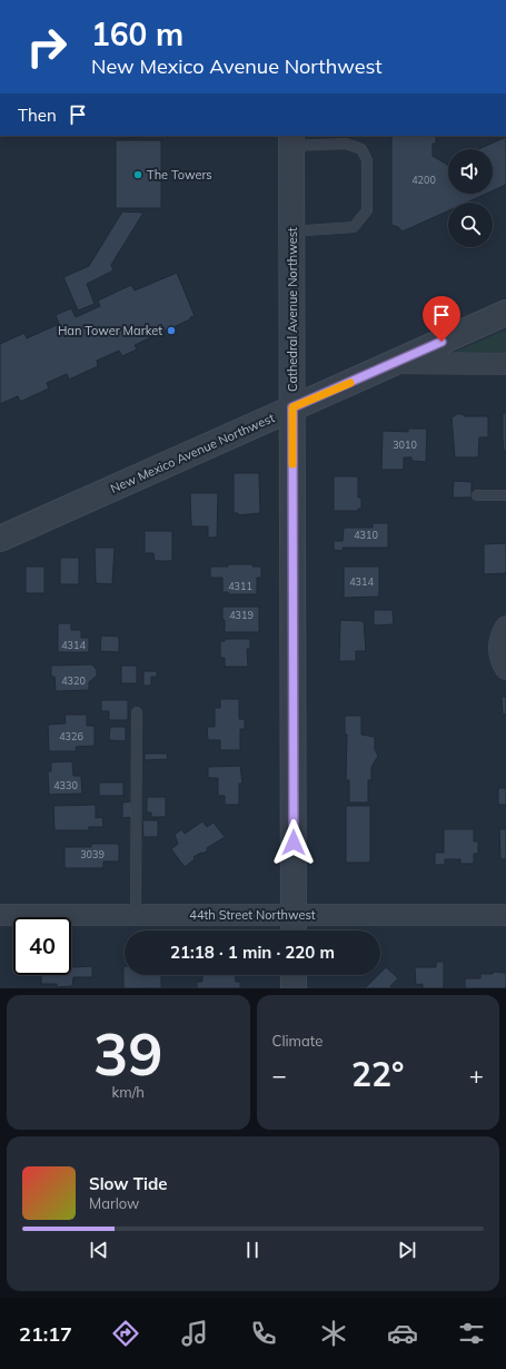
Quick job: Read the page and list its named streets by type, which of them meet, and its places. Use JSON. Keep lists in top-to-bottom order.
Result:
{
  "streets": {
    "street": ["Cathedral Avenue Northwest", "New Mexico Avenue Northwest", "44th Street Northwest"]
  },
  "crossings": [
    ["Cathedral Avenue Northwest", "New Mexico Avenue Northwest"],
    ["Cathedral Avenue Northwest", "44th Street Northwest"]
  ],
  "places": ["The Towers", "Han Tower Market"],
  "house_numbers": [
    "4200",
    "3010",
    "4310",
    "4314",
    "4311",
    "4319",
    "4314",
    "4320",
    "4326",
    "4330",
    "3039"
  ],
  "page": {
    "turn": ["160 m", "New Mexico Avenue Northwest"],
    "then": "Then",
    "limit": "40",
    "trip": "21:18 · 1 min · 220 m",
    "tile": [
      ["39", "km/h"],
      "Climate"
    ],
    "heat": ["−", "22°", "+"],
    "song": ["Slow Tide", "Marlow"],
    "tabs": "21:17"
  }
}
